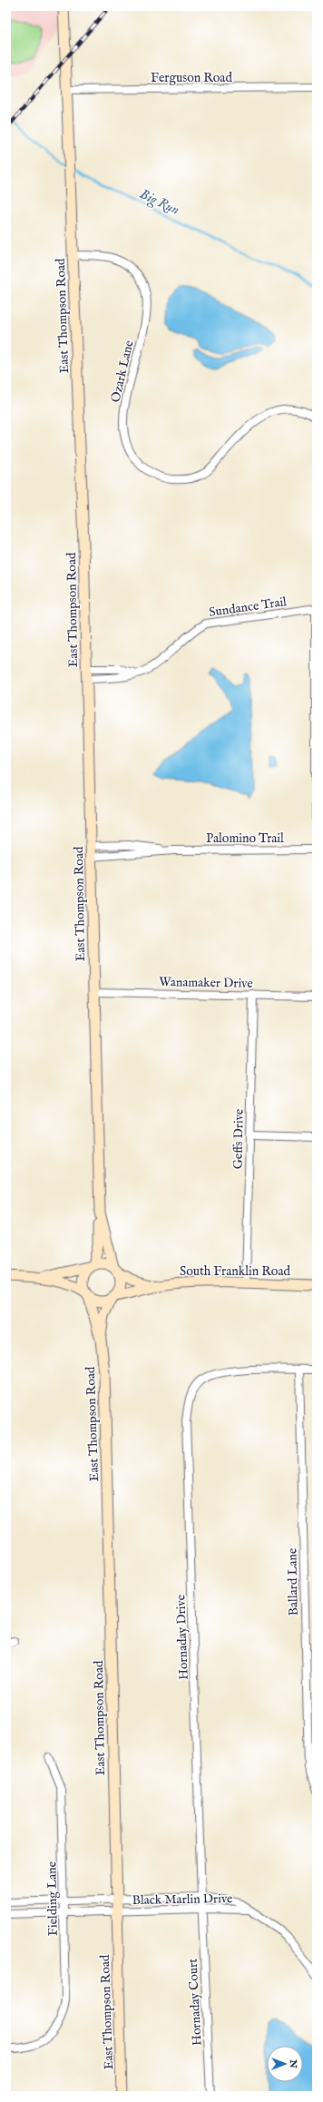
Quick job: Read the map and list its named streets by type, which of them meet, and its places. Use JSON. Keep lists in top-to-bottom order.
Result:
{
  "streets": {
    "main road": ["East Thompson Road", "South Franklin Road"],
    "street": [
      "Ferguson Road",
      "Ozark Lane",
      "Sundance Trail",
      "Palomino Trail",
      "Wanamaker Drive",
      "Geffs Drive",
      "Ballard Lane",
      "Hornaday Drive",
      "Fielding Lane",
      "Black Marlin Drive",
      "Hornaday Court"
    ]
  },
  "crossings": [
    ["Ferguson Road", "East Thompson Road"],
    ["East Thompson Road", "Ozark Lane"],
    ["East Thompson Road", "Sundance Trail"],
    ["East Thompson Road", "Palomino Trail"],
    ["East Thompson Road", "Wanamaker Drive"],
    ["East Thompson Road", "South Franklin Road"],
    ["East Thompson Road", "Black Marlin Drive"],
    ["Wanamaker Drive", "Geffs Drive"],
    ["Geffs Drive", "South Franklin Road"],
    ["Ballard Lane", "Hornaday Drive"],
    ["Hornaday Drive", "Black Marlin Drive"],
    ["Hornaday Drive", "Hornaday Court"],
    ["Fielding Lane", "Black Marlin Drive"],
    ["Black Marlin Drive", "Hornaday Court"]
  ],
  "water": ["Big Run"],
  "north": "right"
}
